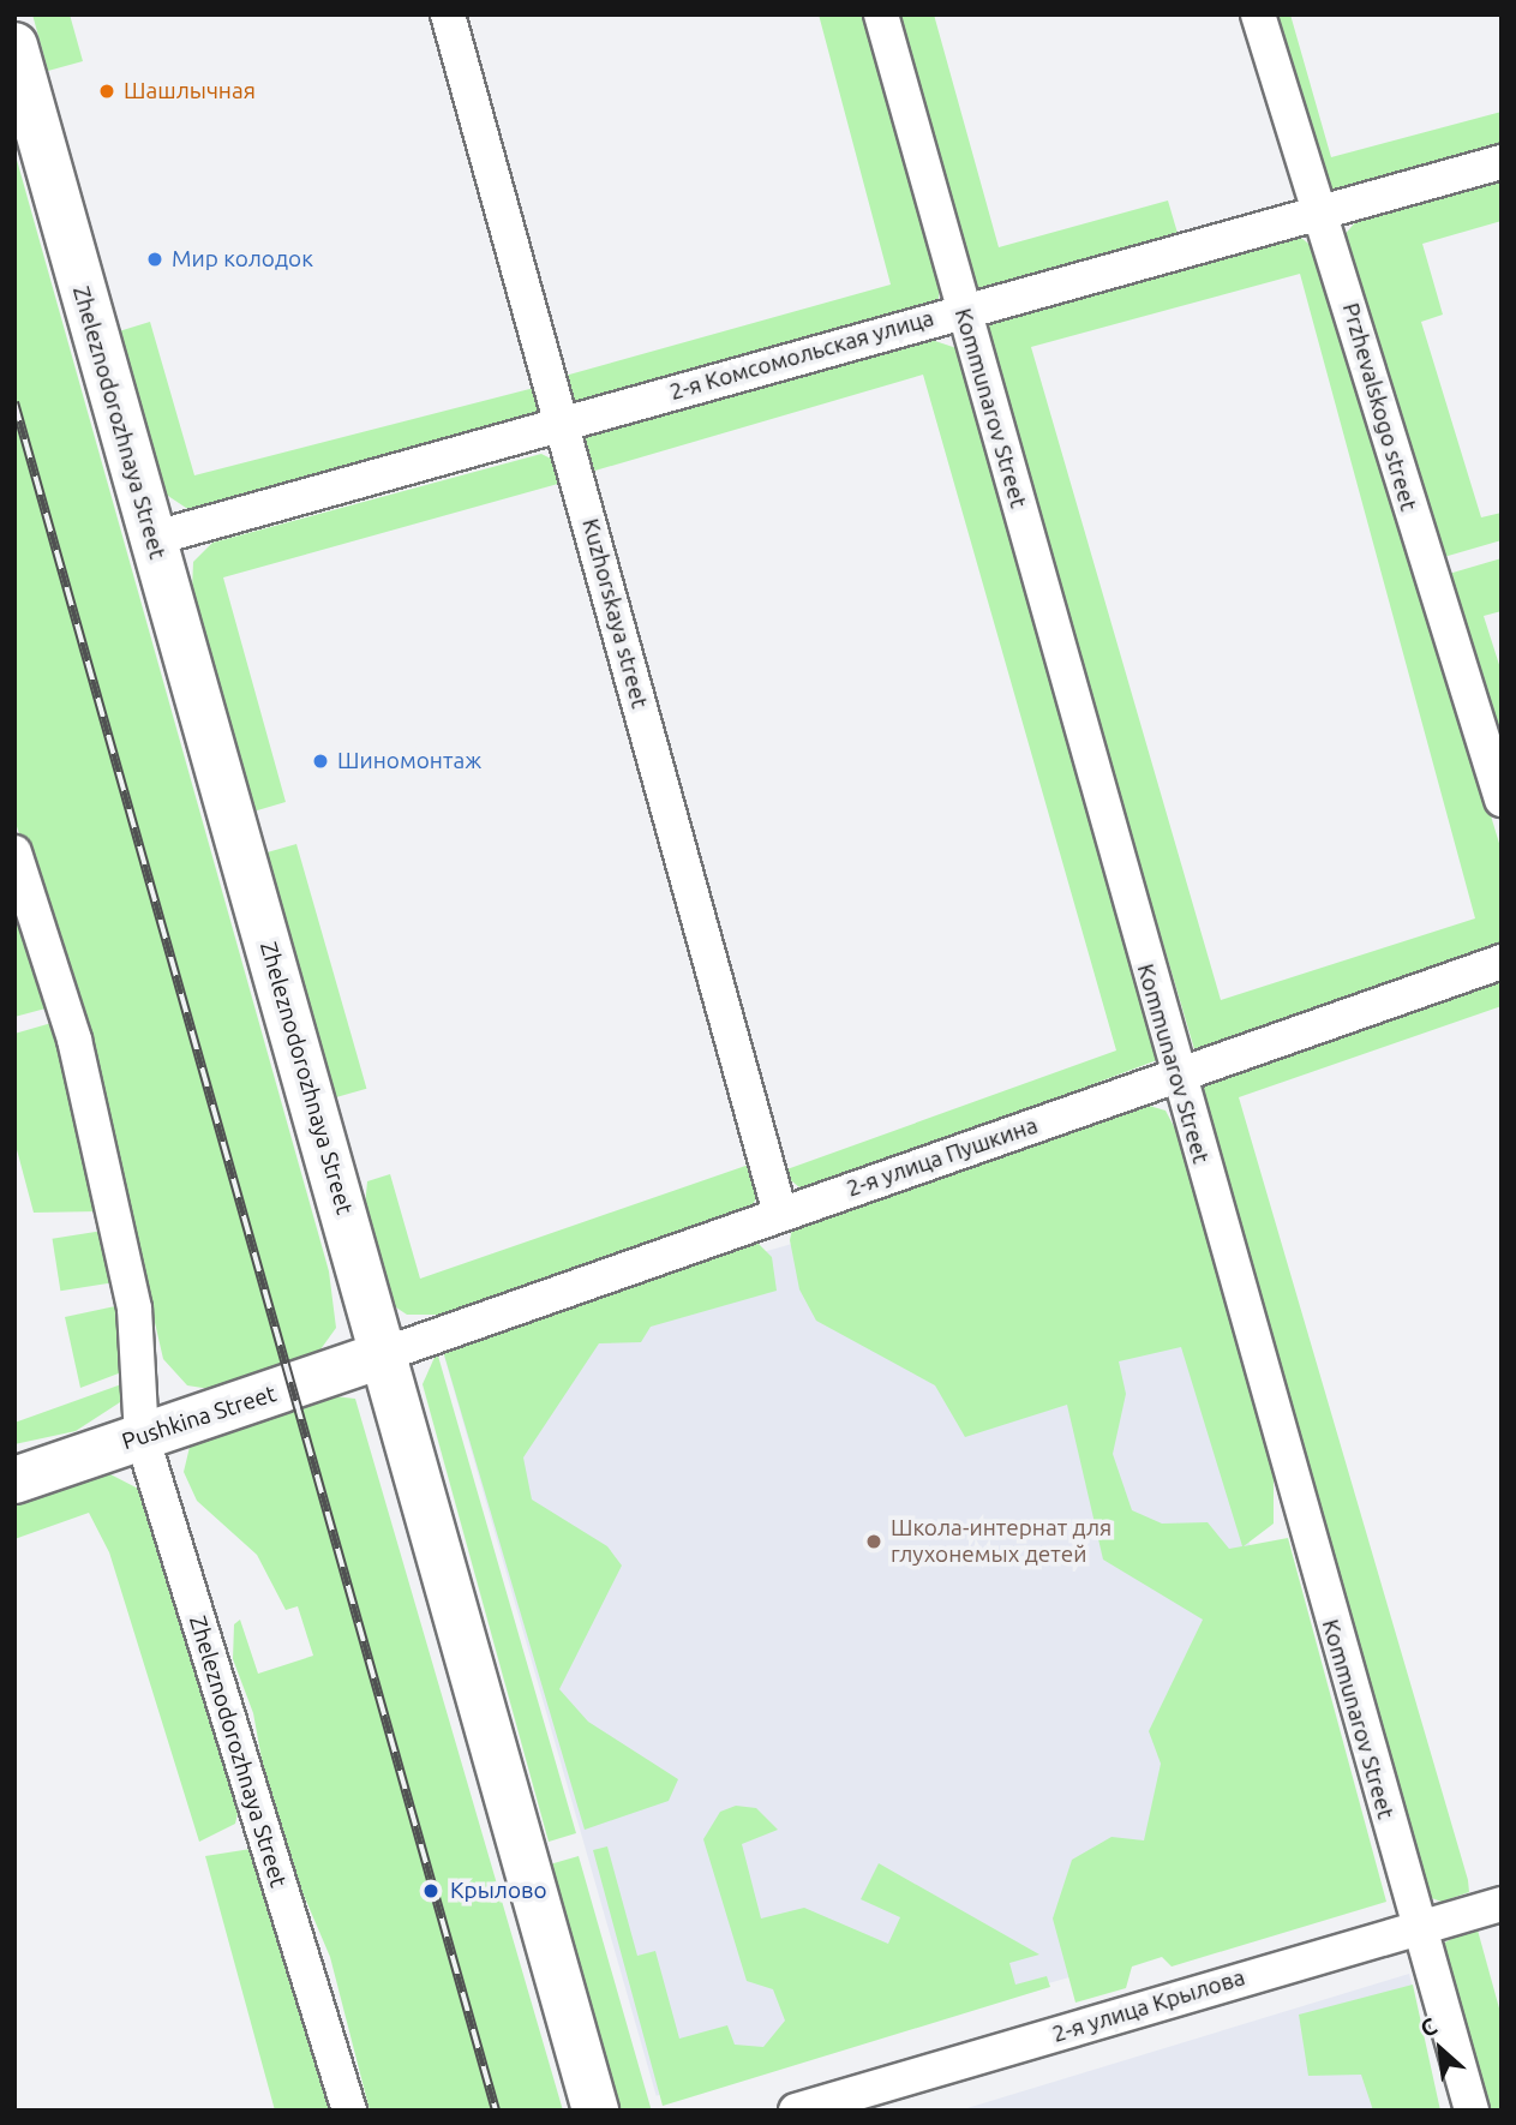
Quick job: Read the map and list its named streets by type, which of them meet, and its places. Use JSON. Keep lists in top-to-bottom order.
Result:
{
  "streets": {
    "main road": ["Zheleznodorozhnaya Street", "Pushkina Street"],
    "street": [
      "2-я Комсомольская улица",
      "Przhevalskogo street",
      "Kommunarov Street",
      "Kuzhorskaya street",
      "2-я улица Пушкина",
      "2-я улица Крылова"
    ]
  },
  "crossings": [
    ["2-я Комсомольская улица", "Przhevalskogo street"],
    ["2-я Комсомольская улица", "Kommunarov Street"],
    ["2-я Комсомольская улица", "Zheleznodorozhnaya Street"],
    ["2-я Комсомольская улица", "Kuzhorskaya street"],
    ["Kommunarov Street", "2-я улица Пушкина"],
    ["Kommunarov Street", "2-я улица Крылова"],
    ["Zheleznodorozhnaya Street", "2-я улица Пушкина"],
    ["Zheleznodorozhnaya Street", "Pushkina Street"],
    ["Kuzhorskaya street", "2-я улица Пушкина"],
    ["2-я улица Пушкина", "Pushkina Street"]
  ],
  "places": [
    "Шашлычная",
    "Мир колодок",
    "Шиномонтаж",
    "Школа-интернат для глухонемых детей",
    "Крылово"
  ],
  "north": "top left"
}
